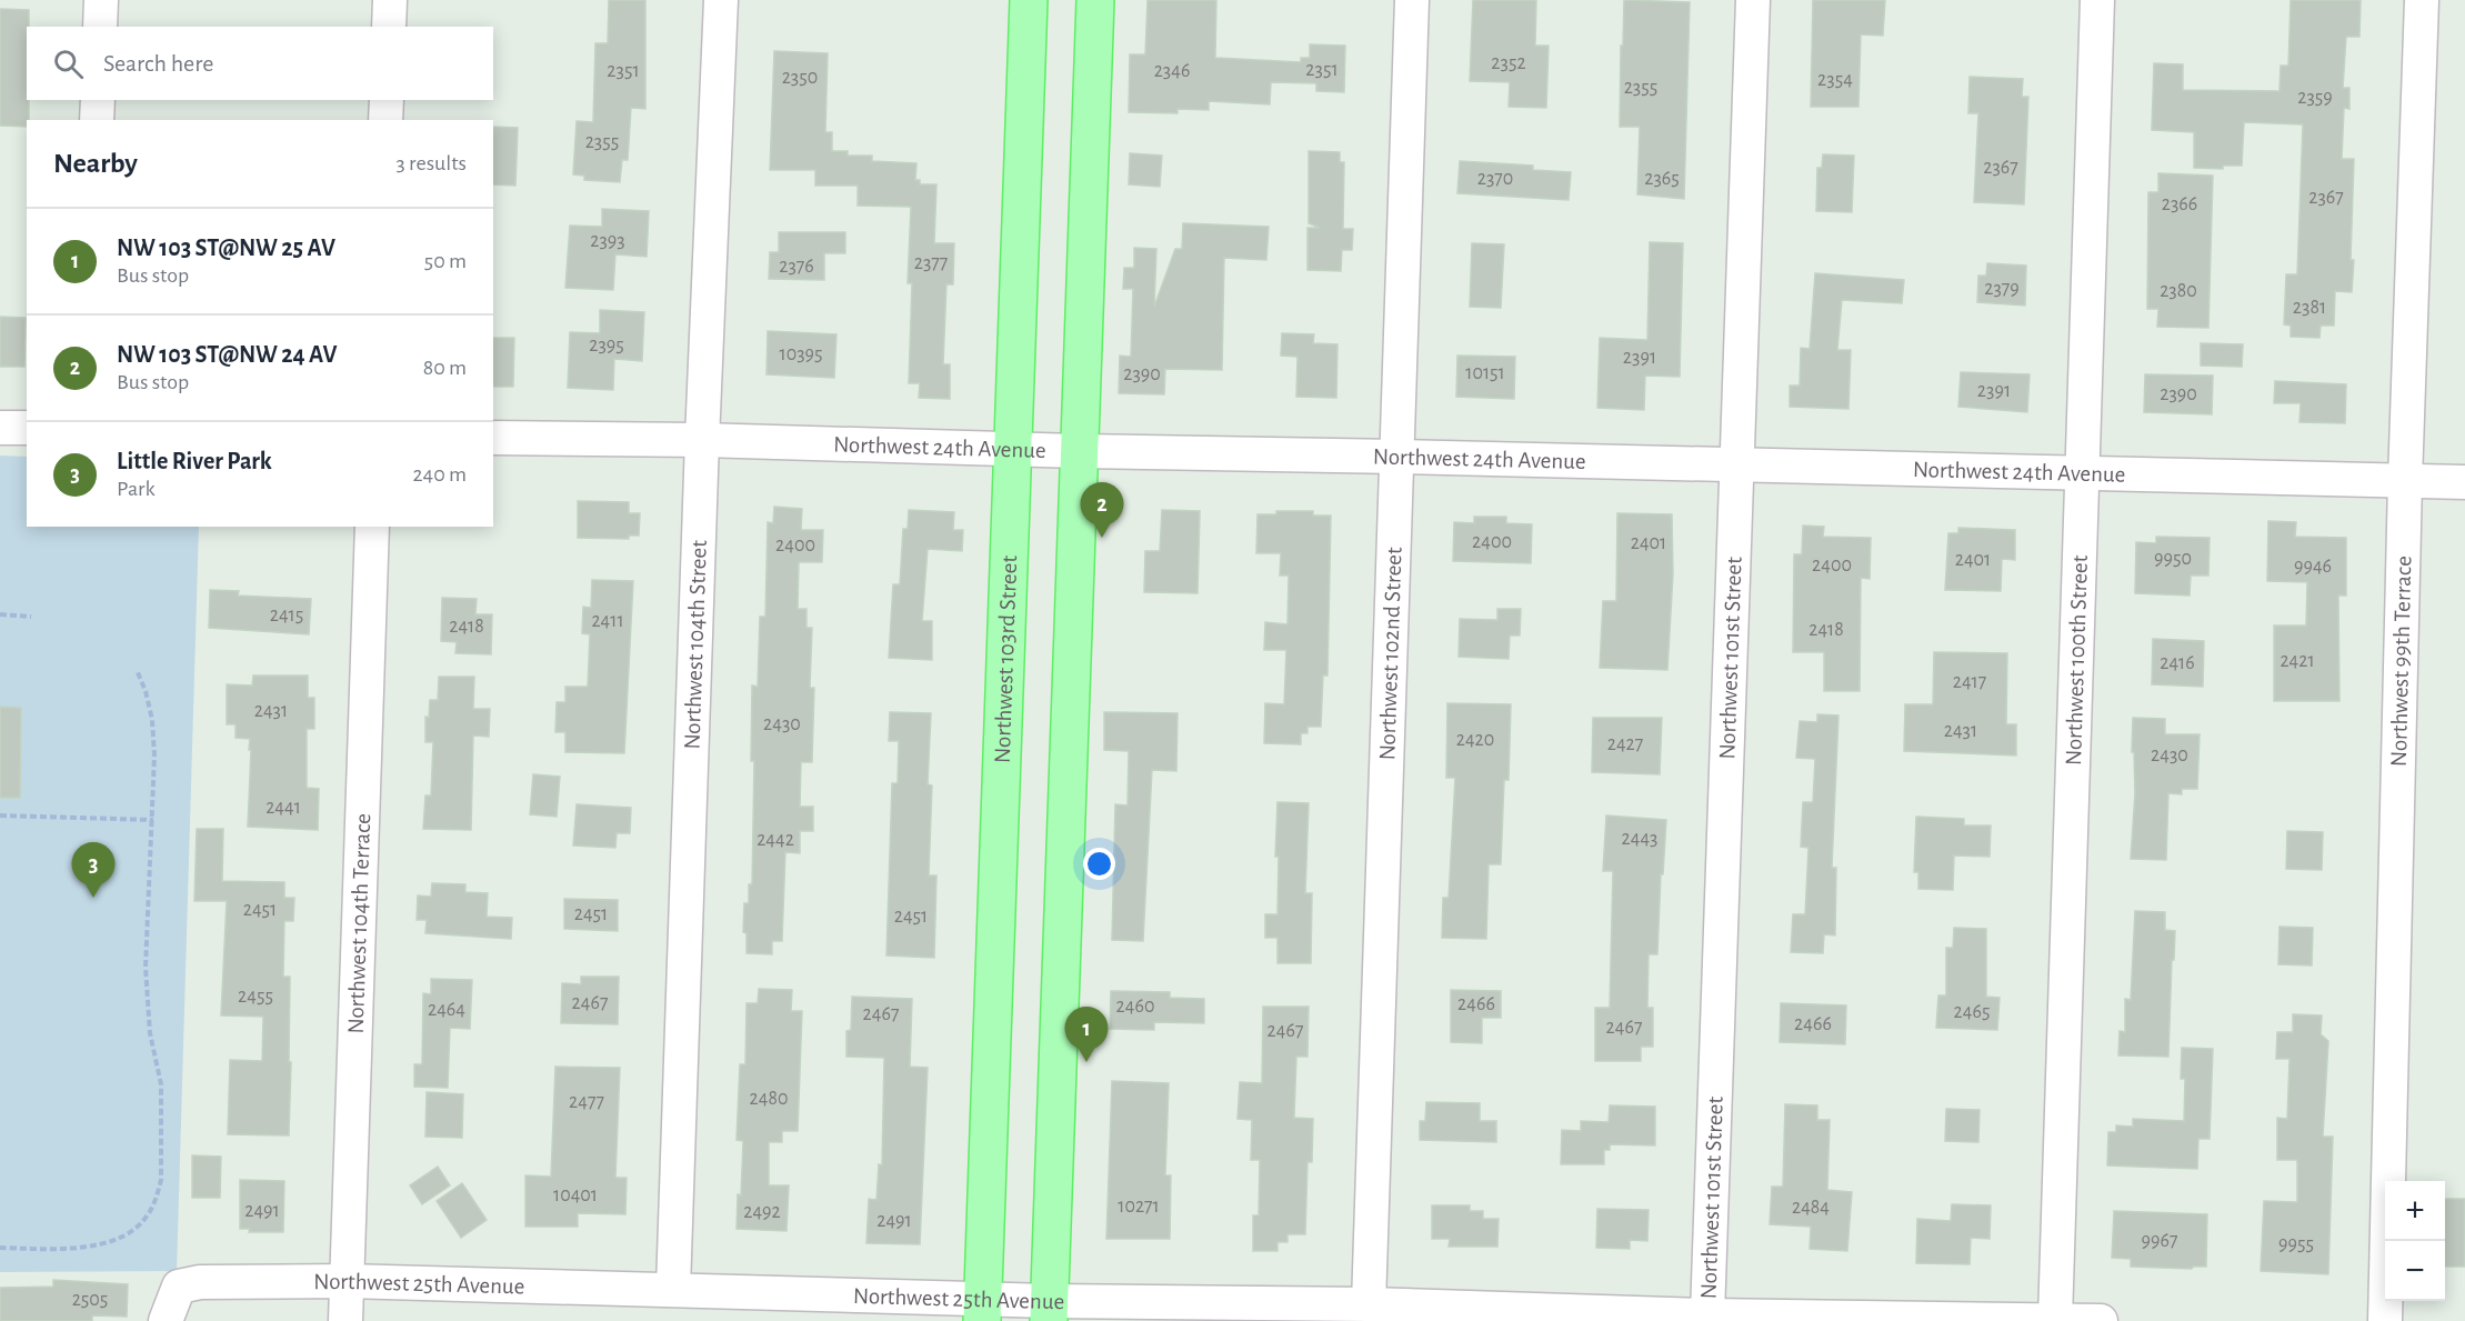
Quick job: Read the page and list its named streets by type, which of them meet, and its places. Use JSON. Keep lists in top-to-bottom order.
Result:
{
  "streets": {
    "main road": ["Northwest 103rd Street"],
    "street": [
      "Northwest 24th Avenue",
      "Northwest 104th Street",
      "Northwest 102nd Street",
      "Northwest 101st Street",
      "Northwest 100th Street",
      "Northwest 99th Terrace",
      "Northwest 104th Terrace",
      "Northwest 25th Avenue"
    ]
  },
  "crossings": [
    ["Northwest 24th Avenue", "Northwest 104th Street"],
    ["Northwest 24th Avenue", "Northwest 102nd Street"],
    ["Northwest 24th Avenue", "Northwest 101st Street"],
    ["Northwest 24th Avenue", "Northwest 100th Street"],
    ["Northwest 24th Avenue", "Northwest 99th Terrace"],
    ["Northwest 24th Avenue", "Northwest 103rd Street"],
    ["Northwest 104th Street", "Northwest 25th Avenue"],
    ["Northwest 102nd Street", "Northwest 25th Avenue"],
    ["Northwest 101st Street", "Northwest 25th Avenue"],
    ["Northwest 100th Street", "Northwest 25th Avenue"],
    ["Northwest 103rd Street", "Northwest 25th Avenue"],
    ["Northwest 104th Terrace", "Northwest 25th Avenue"]
  ],
  "house_numbers": [
    "2352",
    "2351",
    "2351",
    "2346",
    "2350",
    "2354",
    "2355",
    "2359",
    "2355",
    "2367",
    "2370",
    "2365",
    "2367",
    "2366",
    "2393",
    "2377",
    "2376",
    "2379",
    "2380",
    "2381",
    "2395",
    "10395",
    "2391",
    "10151",
    "2390",
    "2391",
    "2390",
    "2400",
    "2401",
    "2400",
    "9950",
    "2401",
    "2400",
    "9946",
    "2415",
    "2411",
    "2418",
    "2418",
    "2421",
    "2416",
    "2417",
    "2431",
    "2430",
    "2431",
    "2420",
    "2427",
    "2430",
    "2441",
    "2443",
    "2442",
    "2451",
    "2451",
    "2451",
    "2455",
    "2467",
    "2466",
    "2460",
    "2464",
    "2465",
    "2467",
    "2466",
    "2467",
    "2467",
    "2480",
    "2477",
    "10401",
    "10271",
    "2484",
    "2491",
    "2492",
    "2491",
    "9967",
    "9955",
    "2505"
  ],
  "page": {
    "search": "Search here",
    "heading": ["Nearby", "3 results"],
    "list": [
      {
        "mark": "1",
        "name": "NW 103 ST@NW 25 AV",
        "note": "Bus stop",
        "value": "50 m"
      },
      {
        "mark": "2",
        "name": "NW 103 ST@NW 24 AV",
        "note": "Bus stop",
        "value": "80 m"
      },
      {
        "mark": "3",
        "name": "Little River Park",
        "note": "Park",
        "value": "240 m"
      }
    ],
    "pins": ["2", "3", "1"],
    "map_buttons": ["+", "−"]
  }
}
